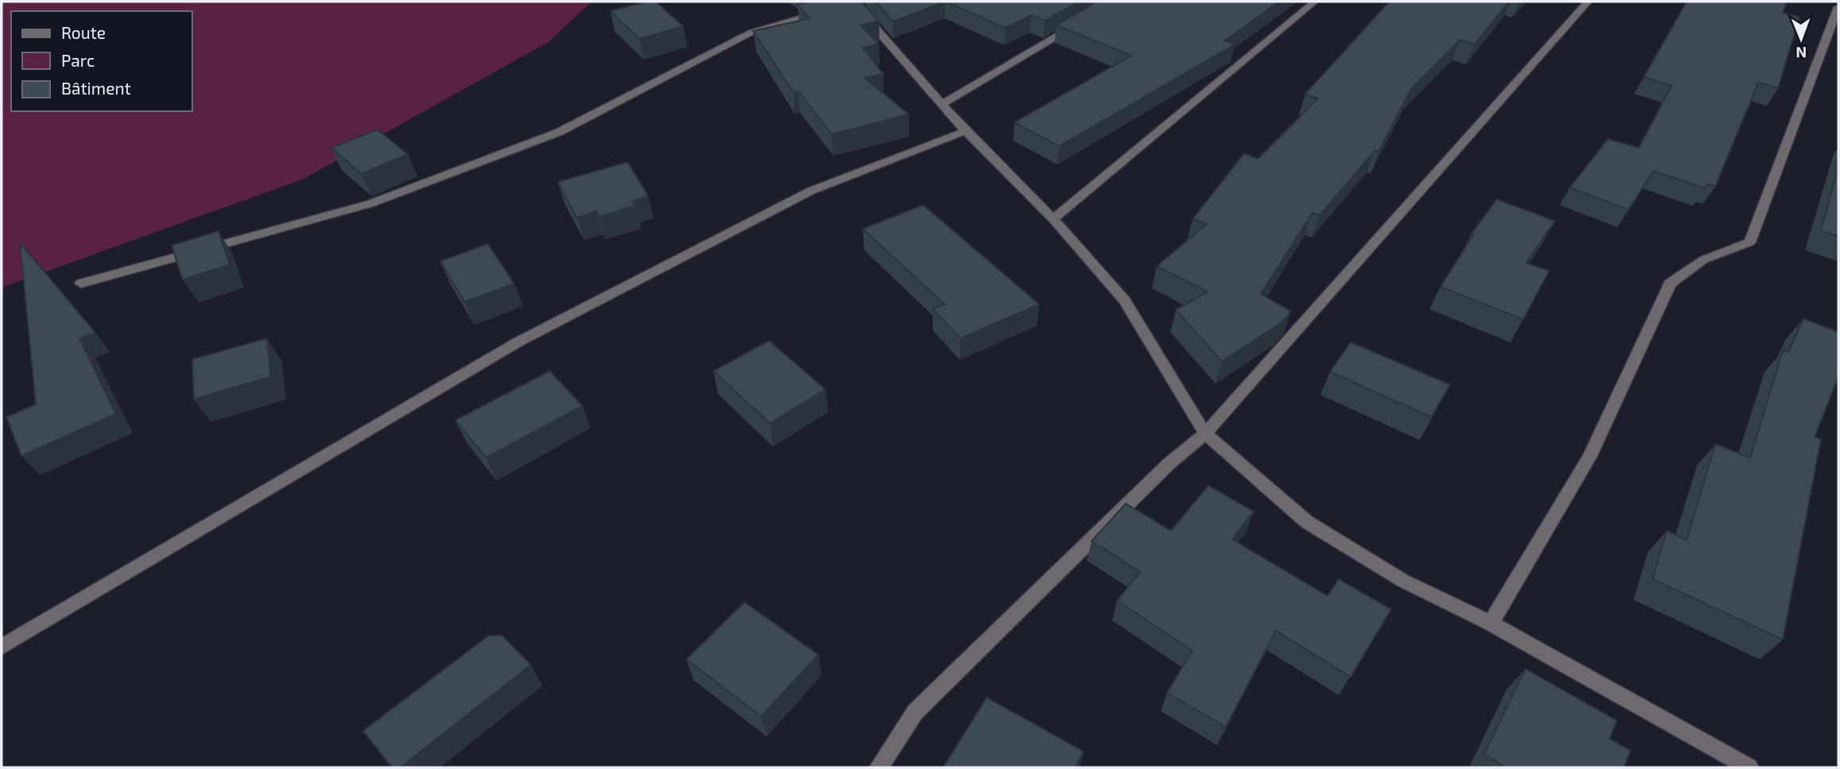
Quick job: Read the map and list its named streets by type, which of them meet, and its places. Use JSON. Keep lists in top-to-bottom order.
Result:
{
  "legend": ["Route", "Parc", "Bâtiment"],
  "north": "bottom"
}
